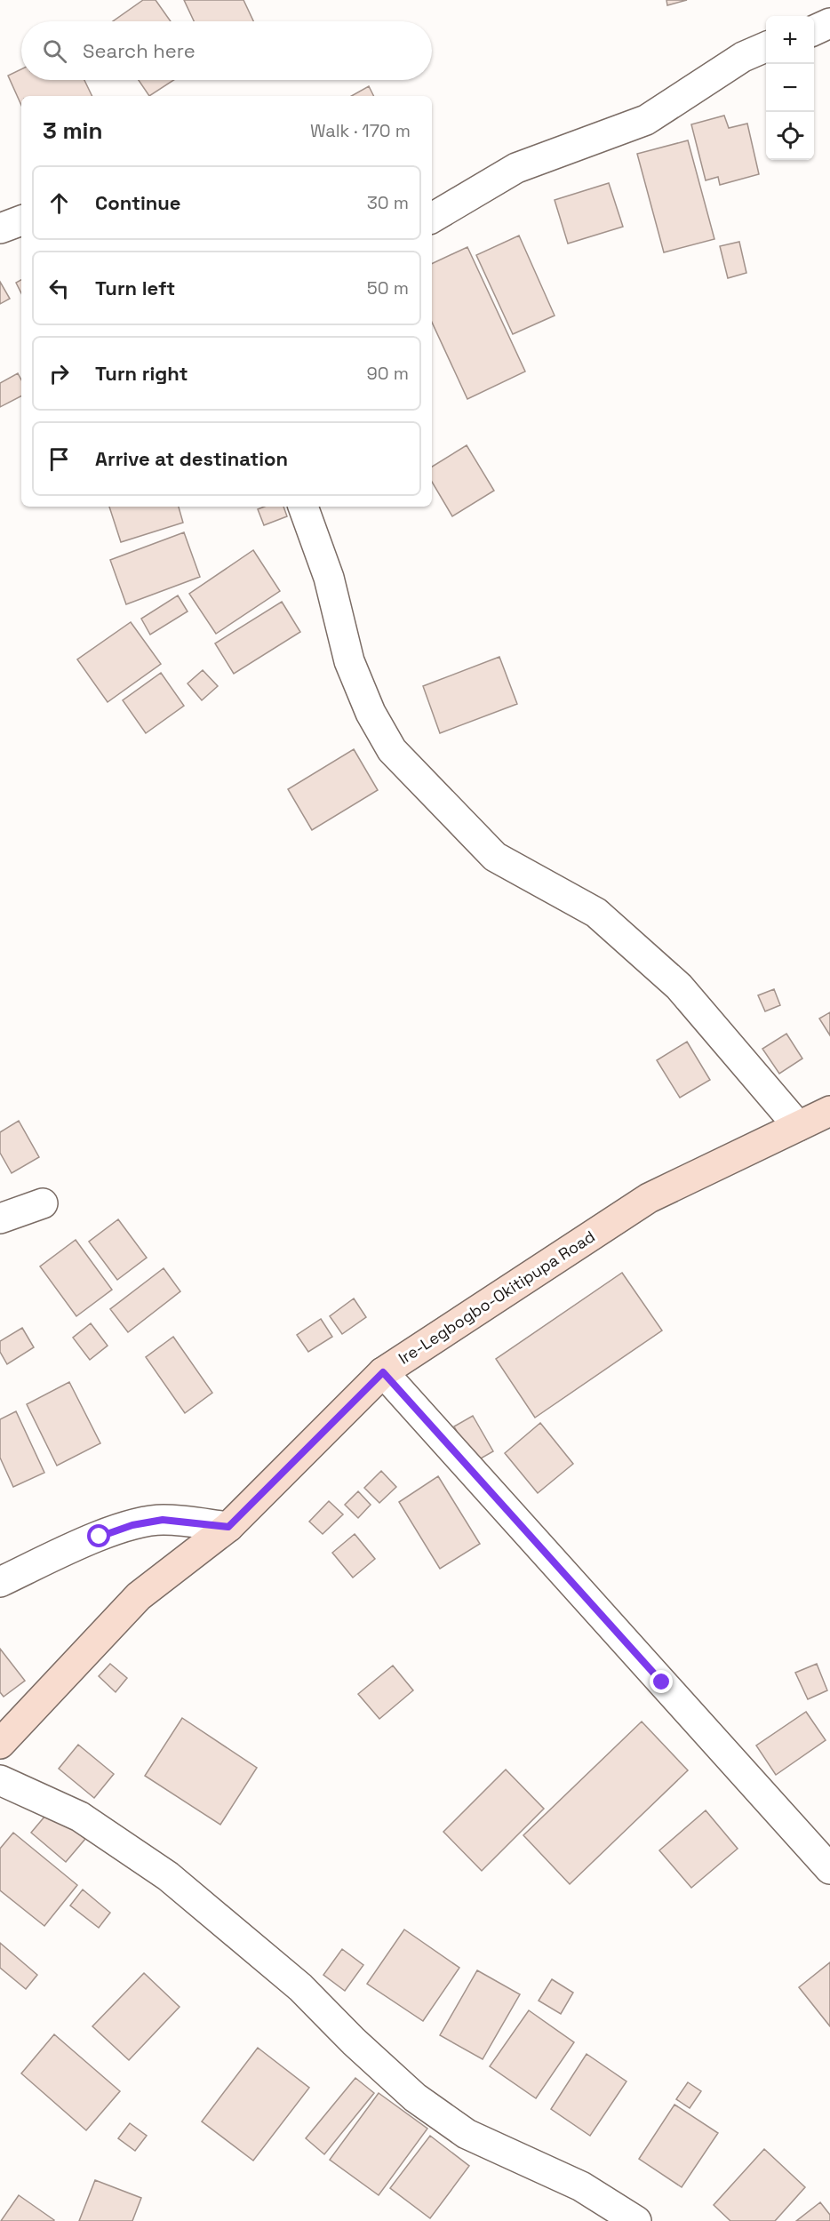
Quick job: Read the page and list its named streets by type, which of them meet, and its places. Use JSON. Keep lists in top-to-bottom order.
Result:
{
  "streets": {
    "street": ["Ire-Legbogbo-Okitipupa Road"]
  },
  "page": {
    "map_buttons": ["+", "−"],
    "search": "Search here",
    "heading": ["3 min", "Walk · 170 m"],
    "list": [
      ["Continue", "30 m"],
      ["Turn left", "50 m"],
      ["Turn right", "90 m"],
      "Arrive at destination"
    ]
  }
}
